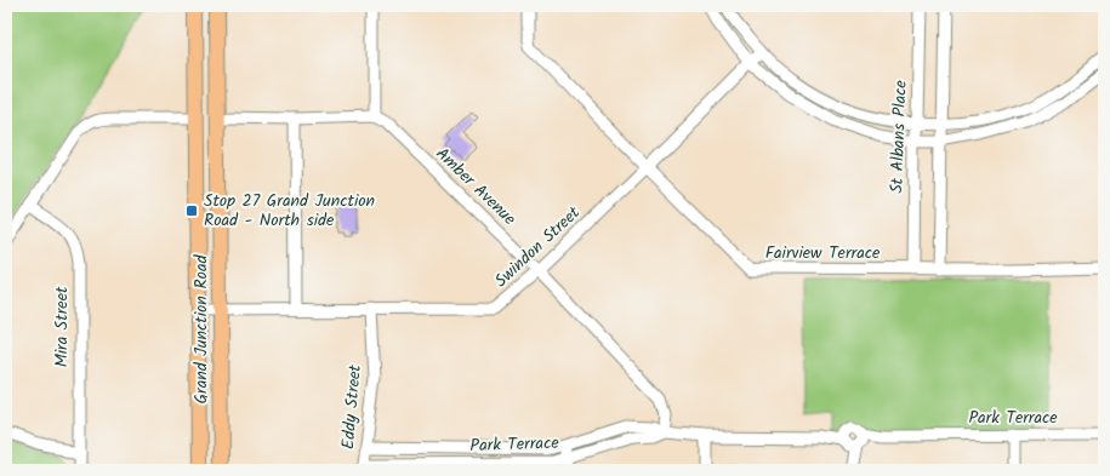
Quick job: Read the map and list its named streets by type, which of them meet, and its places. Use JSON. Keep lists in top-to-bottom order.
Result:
{
  "streets": {
    "highway": ["Grand Junction Road"],
    "street": [
      "St Albans Place",
      "Amber Avenue",
      "Swindon Street",
      "Fairview Terrace",
      "Mira Street",
      "Eddy Street",
      "Park Terrace"
    ]
  },
  "crossings": [
    ["St Albans Place", "Fairview Terrace"],
    ["Amber Avenue", "Swindon Street"],
    ["Amber Avenue", "Park Terrace"],
    ["Swindon Street", "Fairview Terrace"],
    ["Swindon Street", "Grand Junction Road"],
    ["Swindon Street", "Eddy Street"],
    ["Eddy Street", "Park Terrace"]
  ],
  "places": {
    "transit": ["Stop 27 Grand Junction Road - North side"]
  }
}
